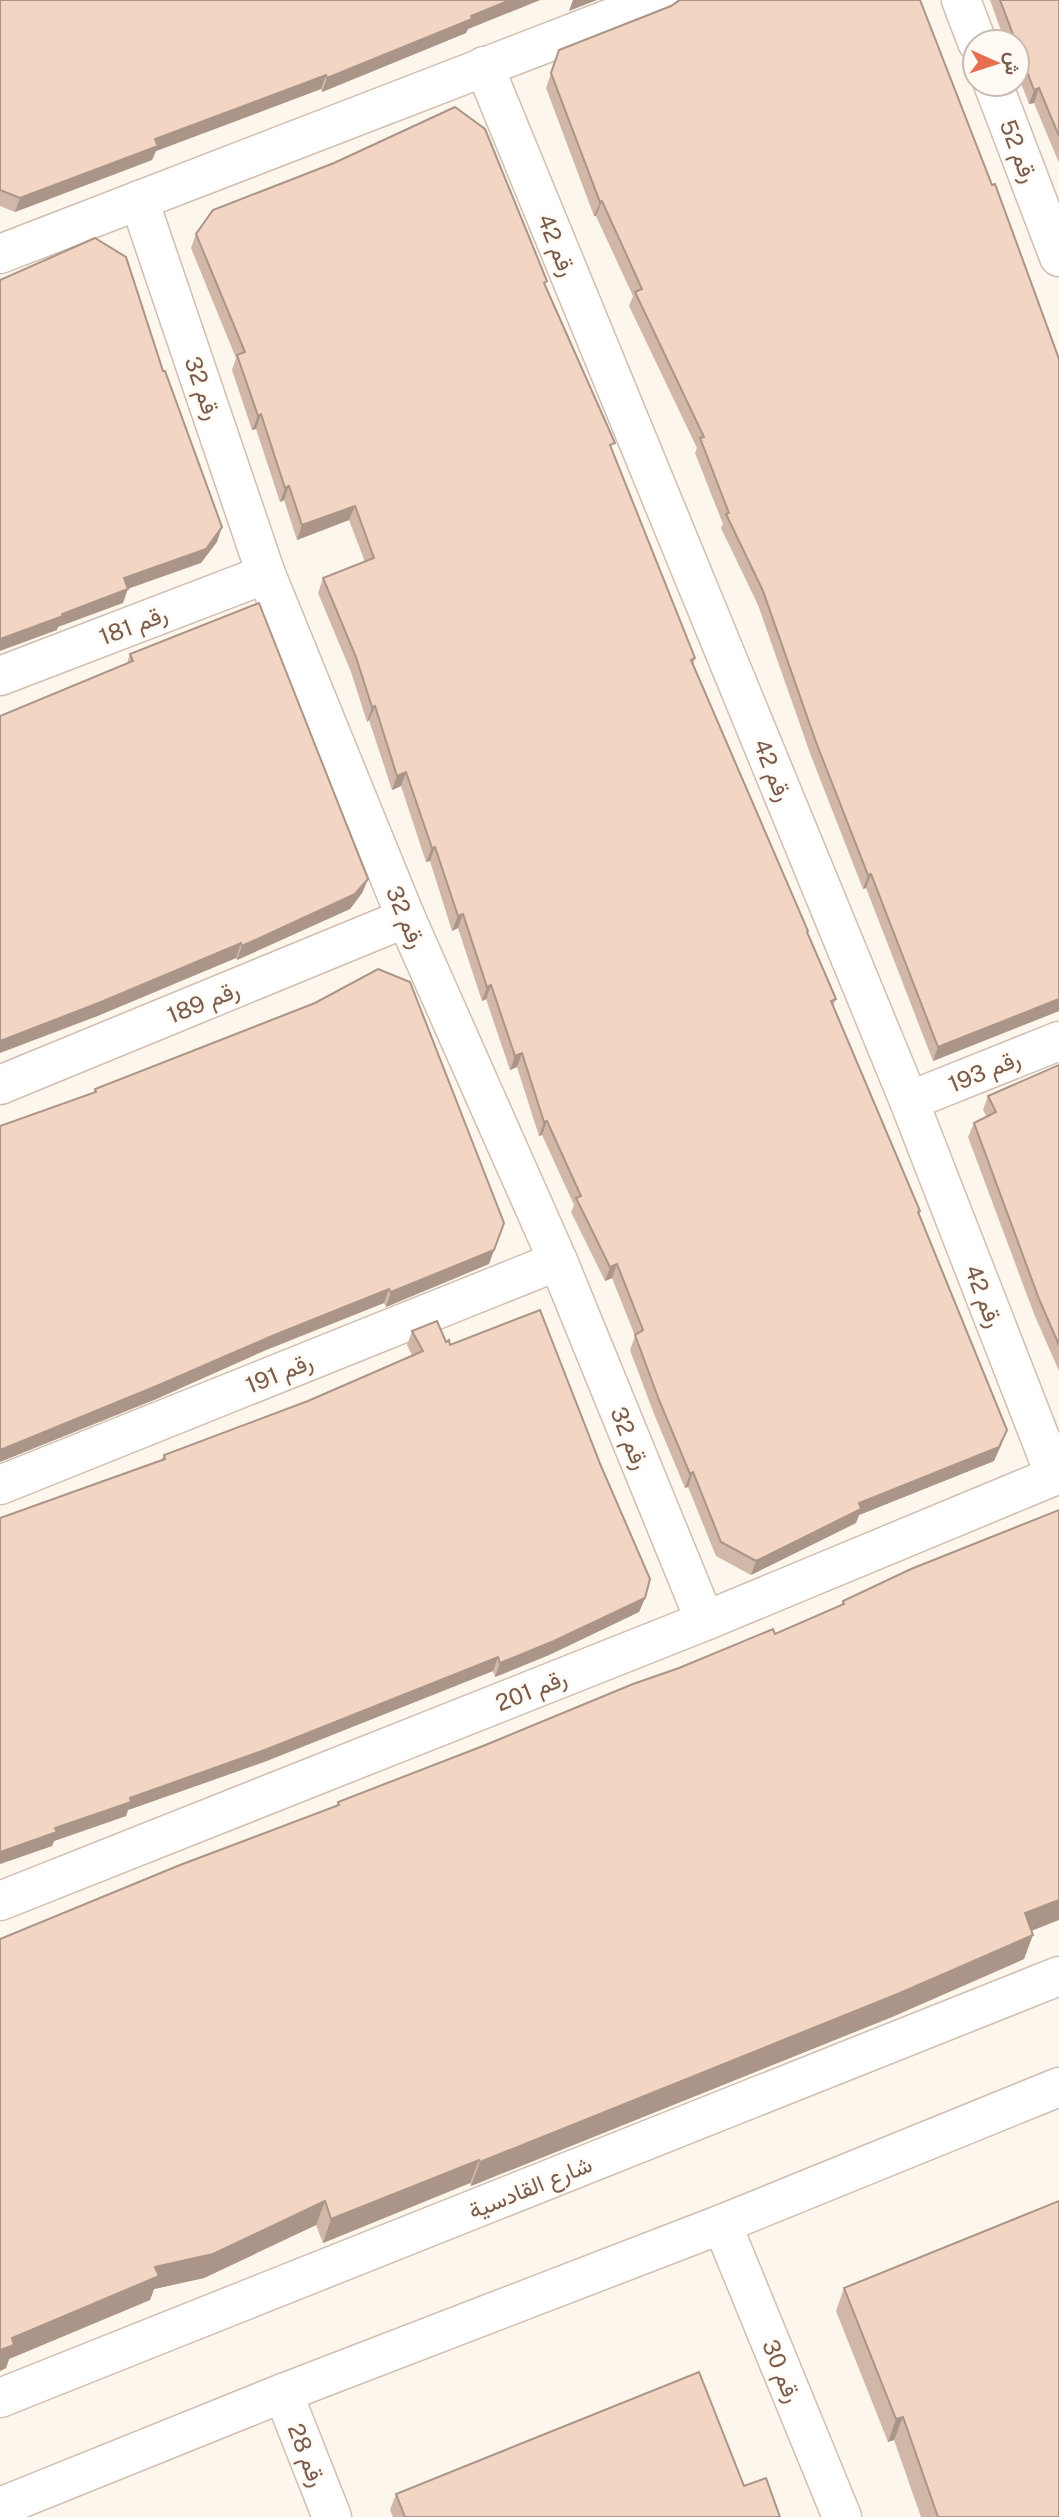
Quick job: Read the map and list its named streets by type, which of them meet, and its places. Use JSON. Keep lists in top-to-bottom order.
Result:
{
  "streets": {
    "street": [
      "رقم 52",
      "رقم 42",
      "رقم 32",
      "رقم 181",
      "رقم 189",
      "رقم 193",
      "رقم 191",
      "رقم 201",
      "شارع القادسية",
      "رقم 30",
      "رقم 28"
    ]
  },
  "crossings": [
    ["رقم 42", "رقم 193"],
    ["رقم 42", "رقم 201"],
    ["رقم 32", "رقم 181"],
    ["رقم 32", "رقم 189"],
    ["رقم 32", "رقم 191"],
    ["رقم 32", "رقم 201"]
  ],
  "north": "right"
}
